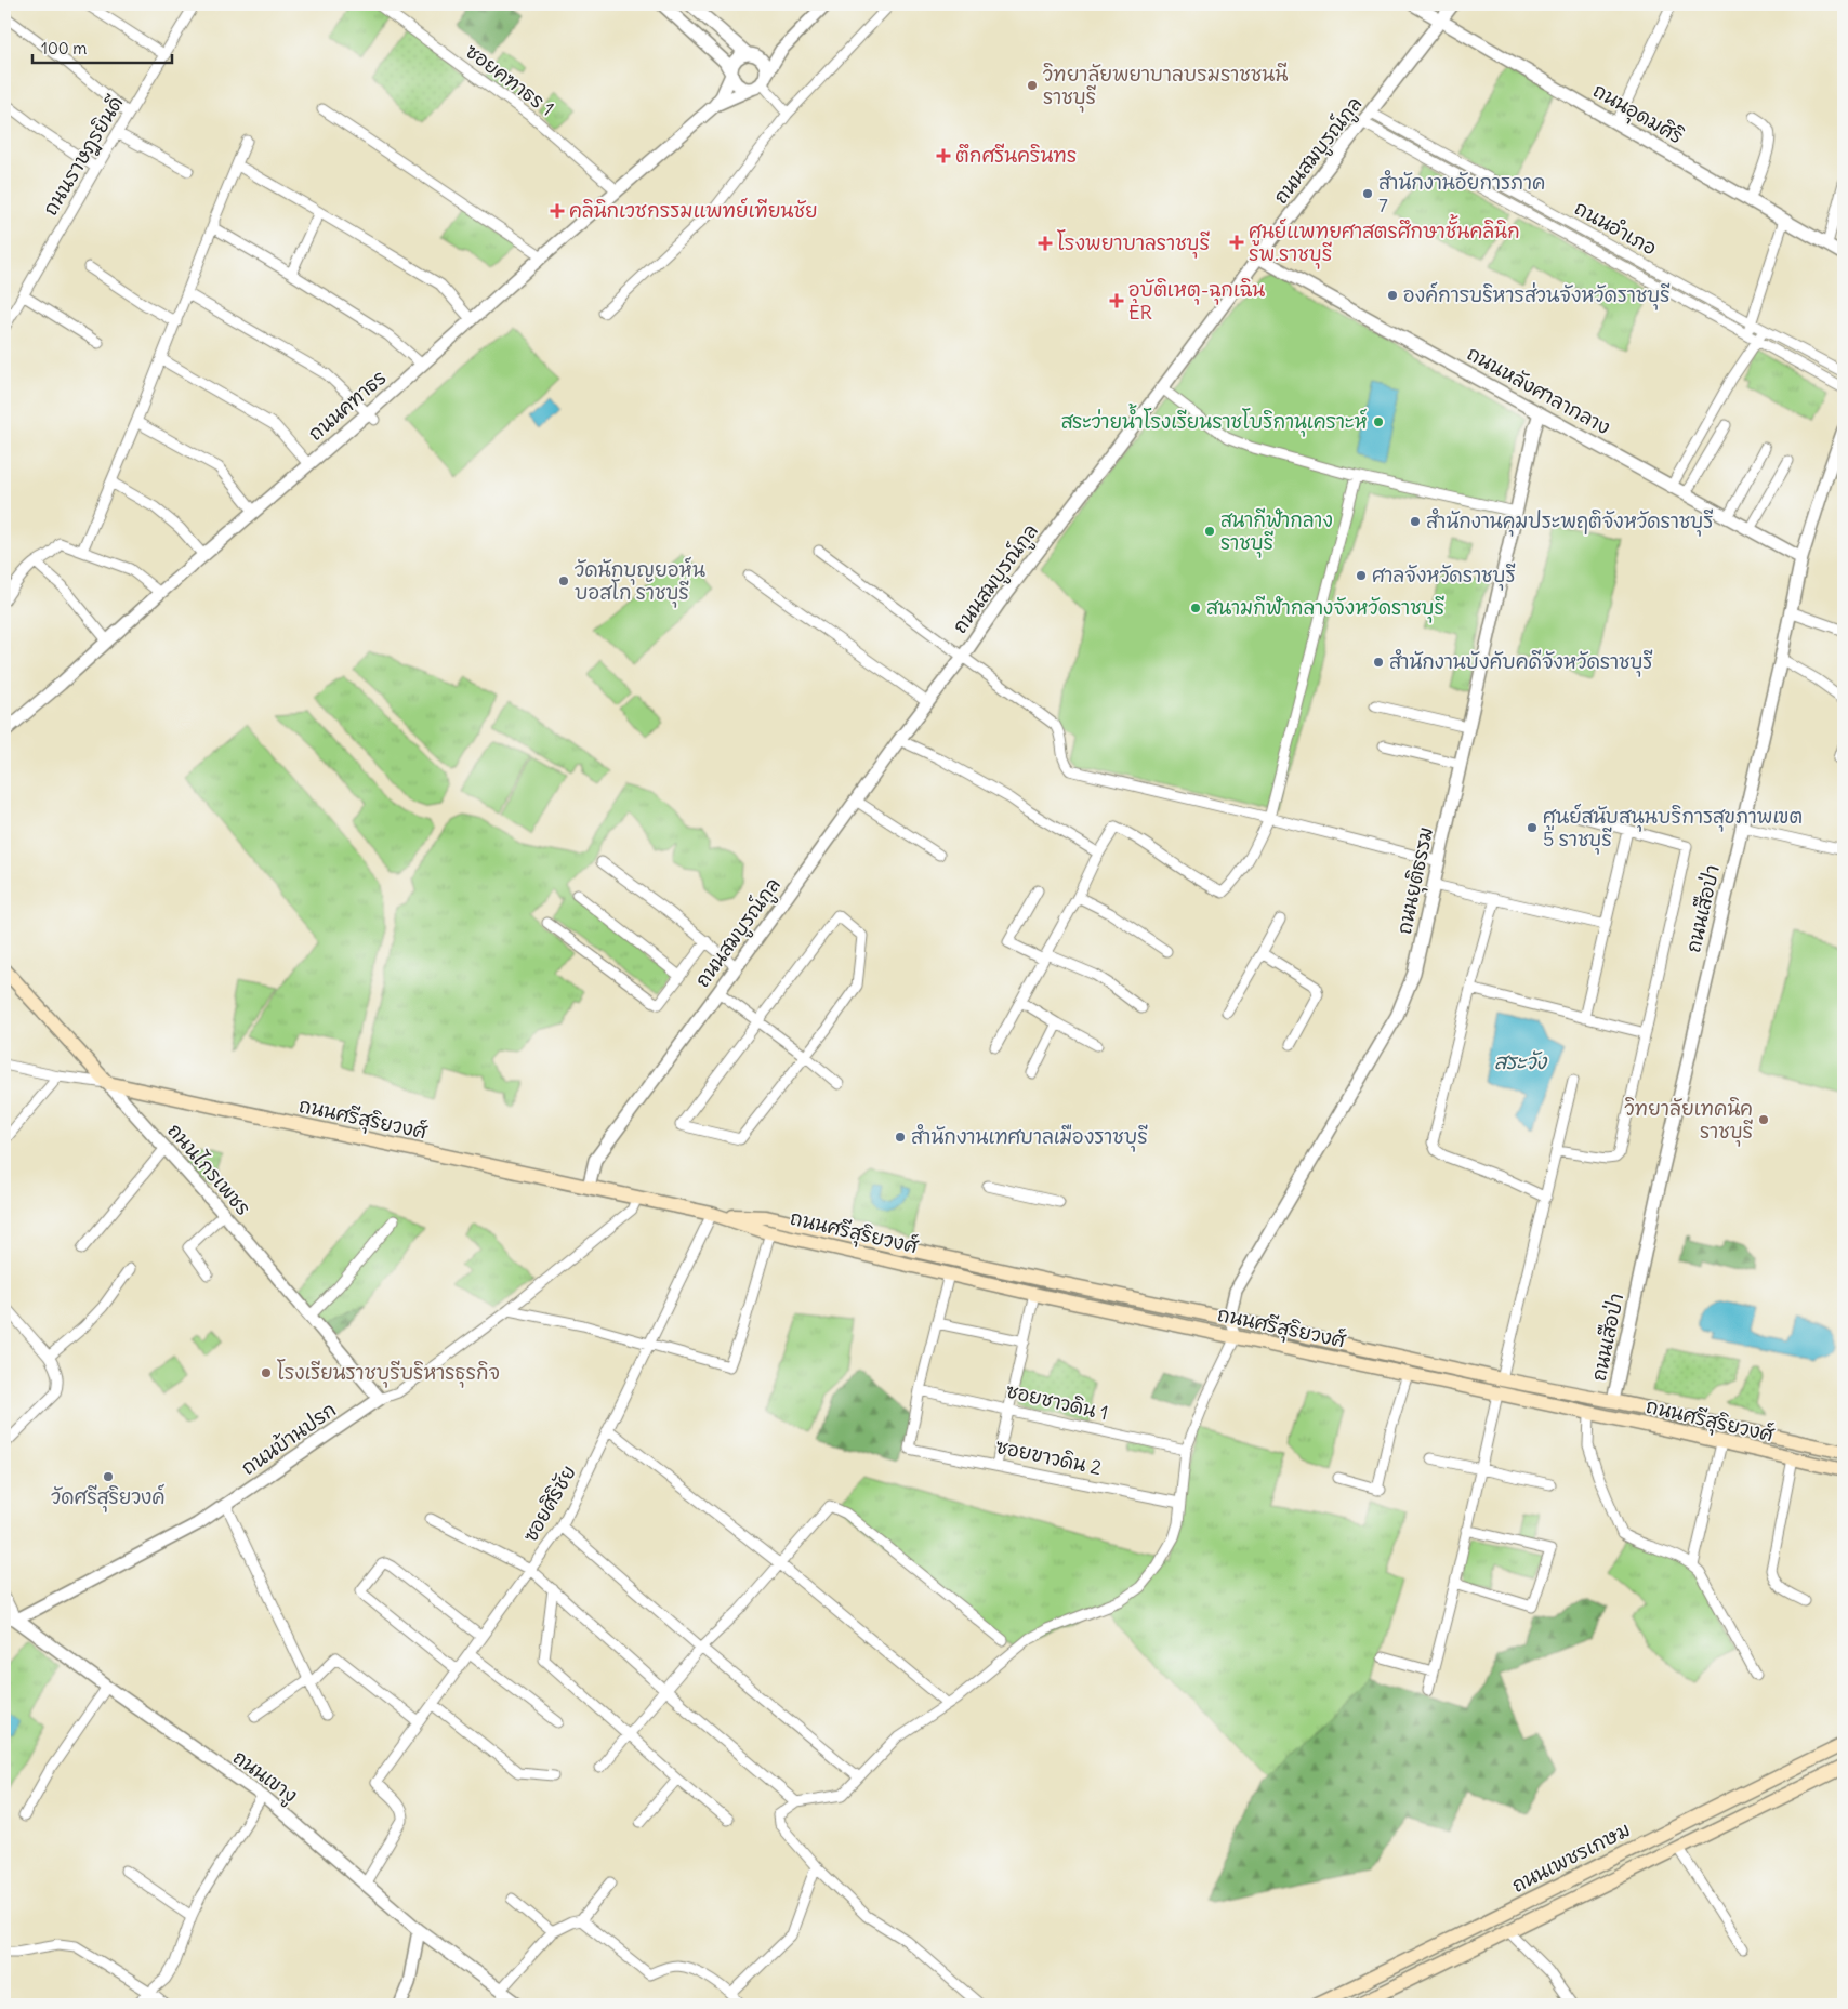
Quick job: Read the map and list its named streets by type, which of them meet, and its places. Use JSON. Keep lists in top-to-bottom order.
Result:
{
  "streets": {
    "main road": ["ถนนศรีสุริยวงศ์", "ถนนไกรเพชร", "ถนนเพชรเกษม"],
    "street": [
      "ซอยคฑาธร 1",
      "ถนนอุดมศิริ",
      "ถนนสมบูรณ์กูล",
      "ถนนราษฎรยินดี",
      "ถนนอำเภอ",
      "ถนนหลังศาลากลาง",
      "ถนนคฑาธร",
      "ถนนยุติธรรม",
      "ถนนเสือป่า",
      "ซอยชาวดิน 1",
      "ถนนบ้านปรก",
      "ซอยขาวดิน 2",
      "ซอยศิริชัย",
      "ถนนเขางู"
    ]
  },
  "crossings": [
    ["ซอยคฑาธร 1", "ถนนคฑาธร"],
    ["ถนนอุดมศิริ", "ถนนสมบูรณ์กูล"],
    ["ถนนสมบูรณ์กูล", "ถนนอำเภอ"],
    ["ถนนสมบูรณ์กูล", "ถนนหลังศาลากลาง"],
    ["ถนนสมบูรณ์กูล", "ถนนศรีสุริยวงศ์"],
    ["ถนนหลังศาลากลาง", "ถนนยุติธรรม"],
    ["ถนนหลังศาลากลาง", "ถนนเสือป่า"],
    ["ถนนยุติธรรม", "ถนนศรีสุริยวงศ์"],
    ["ถนนเสือป่า", "ถนนศรีสุริยวงศ์"],
    ["ถนนศรีสุริยวงศ์", "ถนนไกรเพชร"],
    ["ถนนศรีสุริยวงศ์", "ถนนบ้านปรก"],
    ["ถนนศรีสุริยวงศ์", "ซอยศิริชัย"],
    ["ถนนไกรเพชร", "ถนนบ้านปรก"],
    ["ซอยชาวดิน 1", "ซอยขาวดิน 2"],
    ["ถนนบ้านปรก", "ถนนเขางู"],
    ["ซอยศิริชัย", "ถนนเขางู"]
  ],
  "water": ["สระวัง"],
  "places": {
    "other": [
      "วิทยาลัยพยาบาลบรมราชชนนี ราชบุรี",
      "สำนักงานอัยการภาค 7",
      "องค์การบริหารส่วนจังหวัดราชบุรี",
      "สระว่ายน้ำโรงเรียนราชโบริกานุเคราะห์",
      "สำนักงานคุมประพฤติจังหวัดราชบุรี",
      "สนากีฬากลาง ราชบุรี",
      "ศาลจังหวัดราชบุรี",
      "วัดนักบุญยอห์น บอสโก ราชบุรี",
      "สนามกีฬากลางจังหวัดราชบุรี",
      "สำนักงานบังคับคดีจังหวัดราชบุรี",
      "ศูนย์สนับสนุนบริการสุขภาพเขต 5 ราชบุรี",
      "วิทยาลัยเทคนิค ราชบุรี",
      "สำนักงานเทศบาลเมืองราชบุรี",
      "โรงเรียนราชบุรีบริหารธุรกิจ",
      "วัดศรีสุริยวงค์"
    ],
    "health": [
      "ตึกศรีนครินทร",
      "คลินิกเวชกรรมแพทย์เทียนชัย",
      "ศูนย์แพทยศาสตรศึกษาชั้นคลินิก รพ.ราชบุรี",
      "โรงพยาบาลราชบุรี",
      "อุบัติเหตุ-ฉุกเฉิน ER"
    ]
  },
  "scale_bar": "100 m"
}
